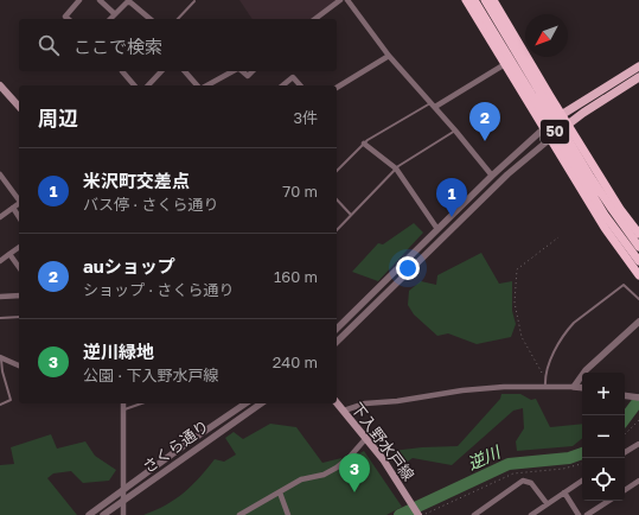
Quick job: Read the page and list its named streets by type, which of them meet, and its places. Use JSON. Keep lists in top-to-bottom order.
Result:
{
  "streets": {
    "highway": ["50"],
    "main road": ["下入野水戸線"],
    "street": ["さくら通り"]
  },
  "water": ["逆川"],
  "north": "bottom left",
  "page": {
    "search": "ここで検索",
    "heading": ["周辺", "3件"],
    "pins": ["2", "1", "3"],
    "list": [
      {
        "mark": "1",
        "name": "米沢町交差点",
        "note": "バス停 · さくら通り",
        "value": "70 m"
      },
      {
        "mark": "2",
        "name": "auショップ",
        "note": "ショップ · さくら通り",
        "value": "160 m"
      },
      {
        "mark": "3",
        "name": "逆川緑地",
        "note": "公園 · 下入野水戸線",
        "value": "240 m"
      }
    ],
    "map_buttons": ["+", "−"]
  }
}
